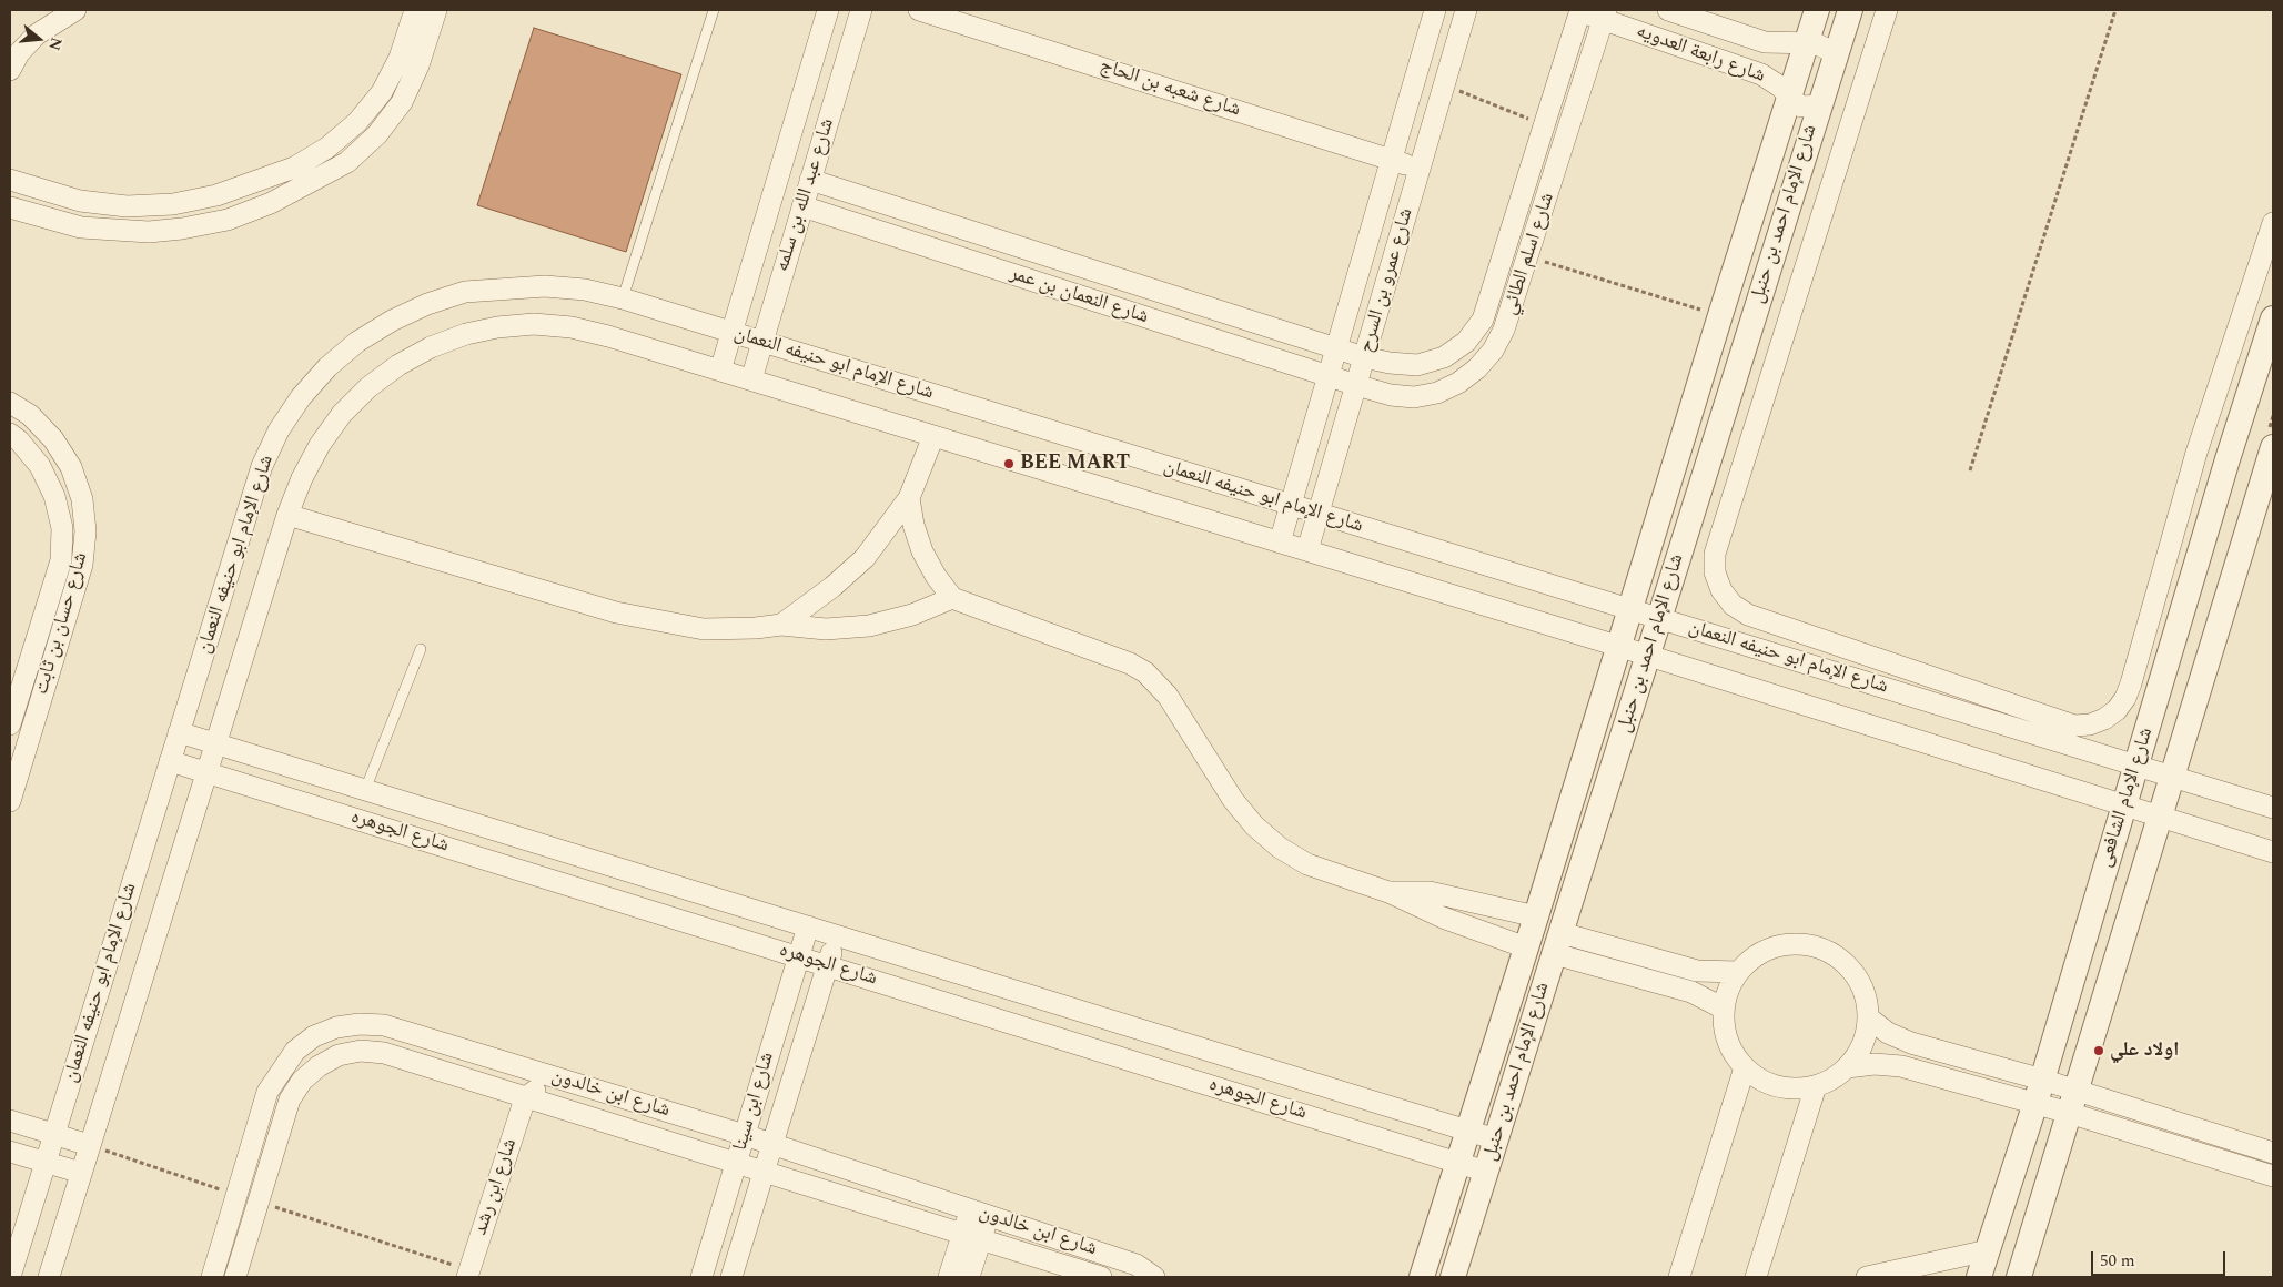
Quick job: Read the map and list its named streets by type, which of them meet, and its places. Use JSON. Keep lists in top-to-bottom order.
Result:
{
  "streets": {
    "street": [
      "شارع رابعة العدويه",
      "شارع شعبه بن الحاج",
      "شارع عبد الله بن سلمه",
      "شارع الإمام احمد بن حنبل",
      "شارع اسلم الطائي",
      "شارع عمرو بن السرح",
      "شارع النعمان بن عمر",
      "شارع الإمام ابو حنيفه النعمان",
      "شارع حسان بن ثابت",
      "شارع الإمام الشافعى",
      "شارع الجوهره",
      "شارع ابن خالدون",
      "شارع ابن سينا",
      "شارع ابن رشد"
    ]
  },
  "crossings": [
    ["شارع رابعة العدويه", "شارع الإمام احمد بن حنبل"],
    ["شارع رابعة العدويه", "شارع اسلم الطائي"],
    ["شارع شعبه بن الحاج", "شارع عمرو بن السرح"],
    ["شارع عبد الله بن سلمه", "شارع النعمان بن عمر"],
    ["شارع عبد الله بن سلمه", "شارع الإمام ابو حنيفه النعمان"],
    ["شارع الإمام احمد بن حنبل", "شارع الإمام ابو حنيفه النعمان"],
    ["شارع الإمام احمد بن حنبل", "شارع الجوهره"],
    ["شارع اسلم الطائي", "شارع عمرو بن السرح"],
    ["شارع اسلم الطائي", "شارع النعمان بن عمر"],
    ["شارع عمرو بن السرح", "شارع النعمان بن عمر"],
    ["شارع عمرو بن السرح", "شارع الإمام ابو حنيفه النعمان"],
    ["شارع الإمام ابو حنيفه النعمان", "شارع الإمام الشافعى"],
    ["شارع الإمام ابو حنيفه النعمان", "شارع الجوهره"],
    ["شارع الجوهره", "شارع ابن سينا"],
    ["شارع ابن خالدون", "شارع ابن سينا"],
    ["شارع ابن خالدون", "شارع ابن رشد"]
  ],
  "places": ["BEE MART", "اولاد علي"],
  "scale_bar": "50 m",
  "north": "right"
}
